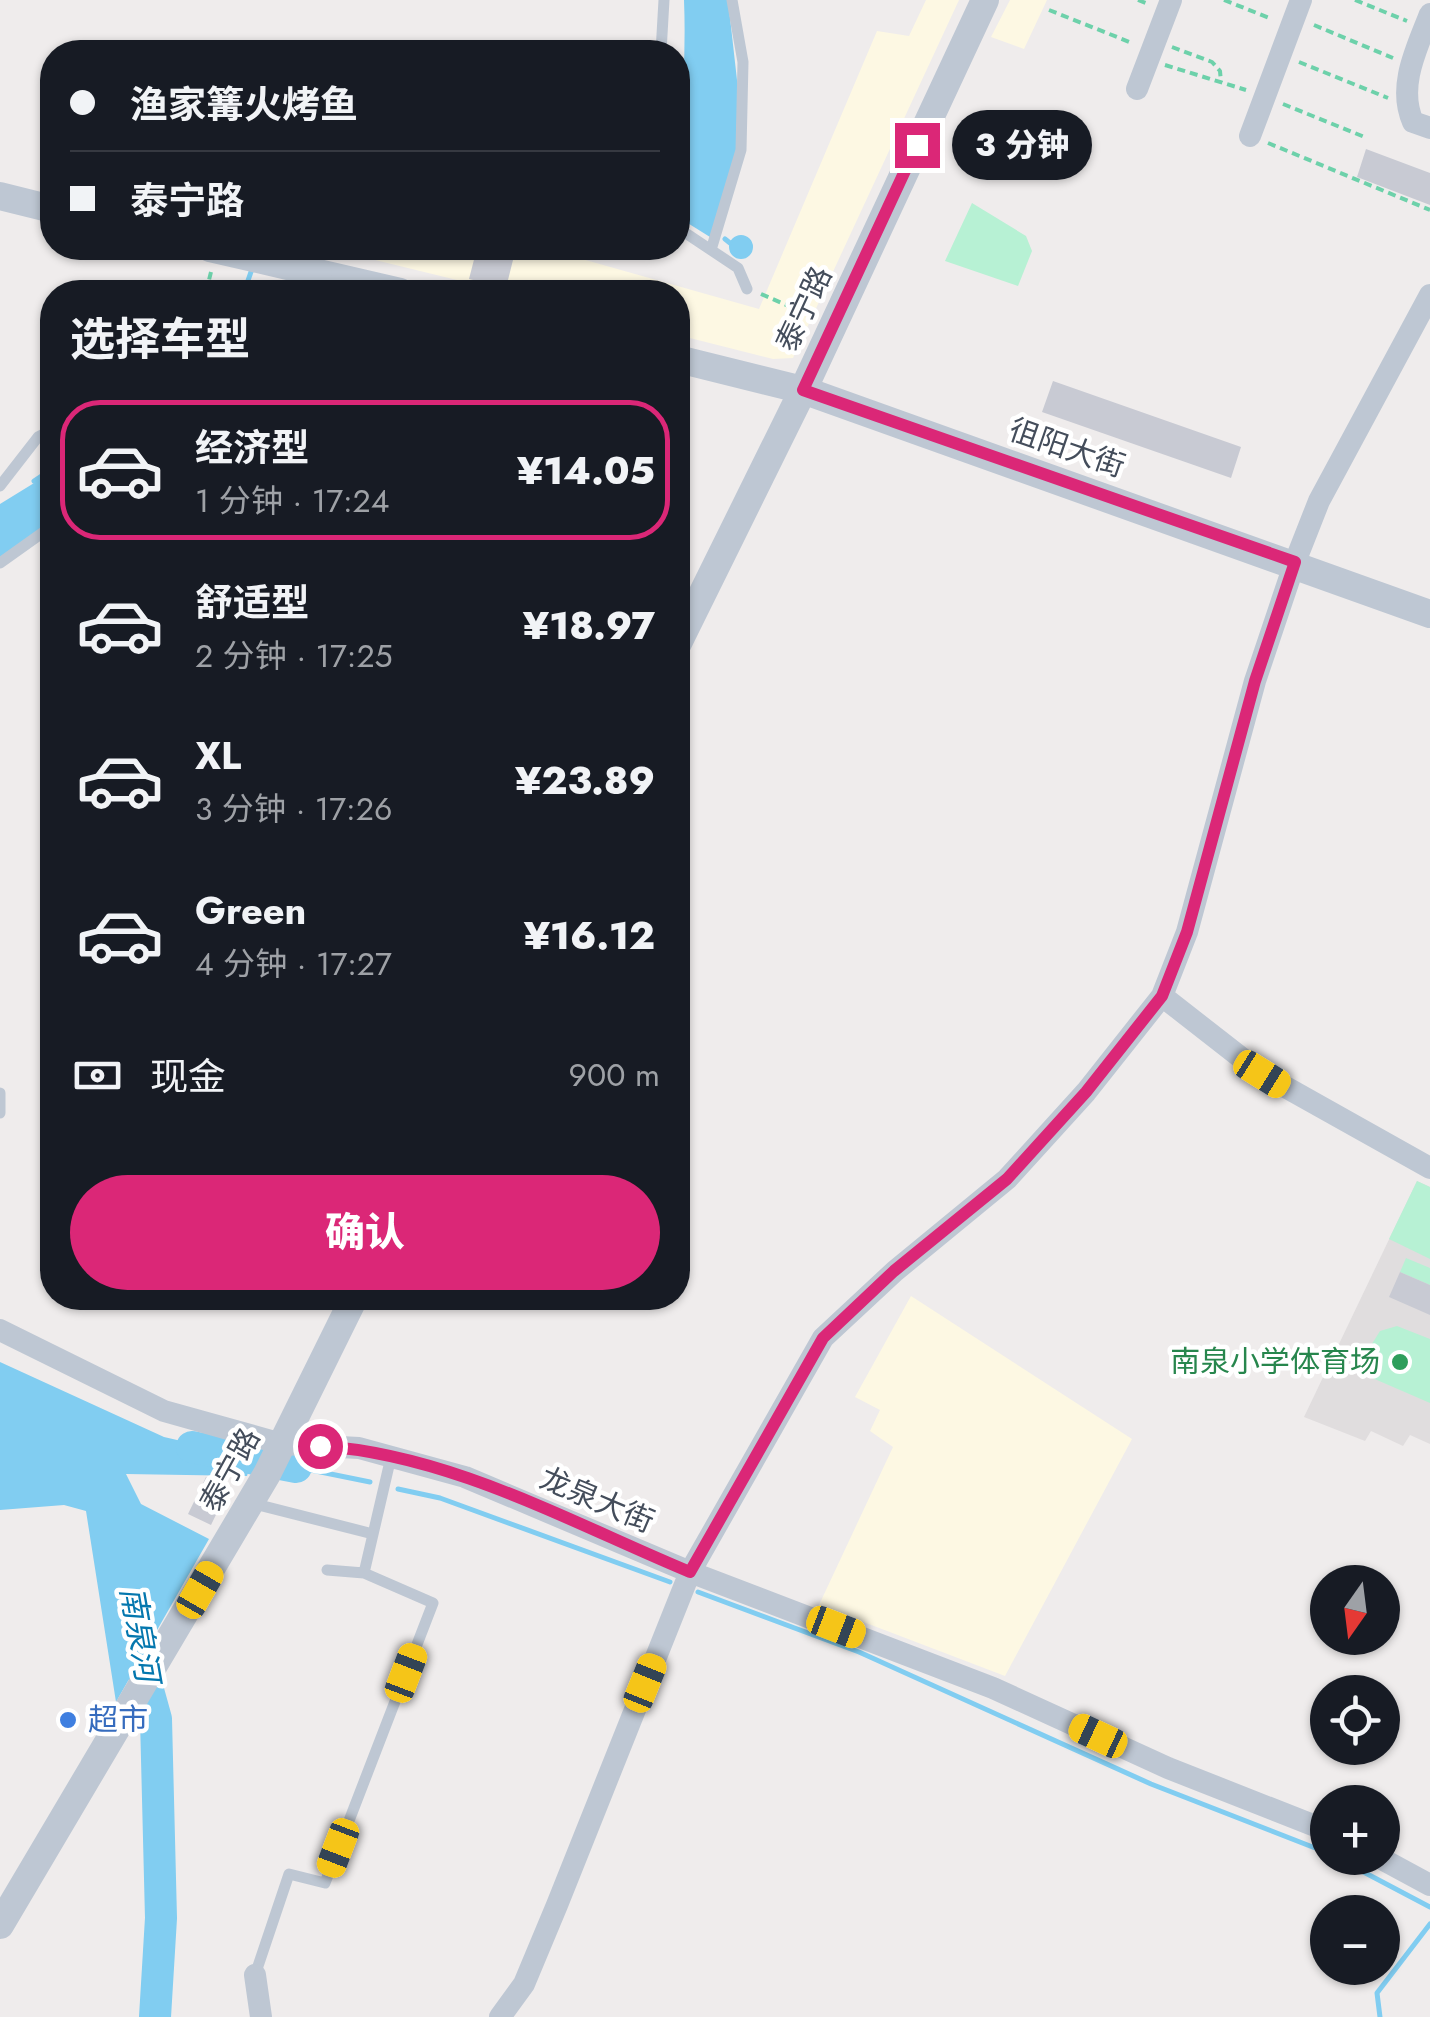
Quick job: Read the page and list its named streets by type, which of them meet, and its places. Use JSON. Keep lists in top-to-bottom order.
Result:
{
  "streets": {
    "street": ["泰宁路", "徂阳大街", "龙泉大街"]
  },
  "crossings": [
    ["泰宁路", "徂阳大街"],
    ["泰宁路", "龙泉大街"]
  ],
  "water": ["南泉河"],
  "places": ["南泉小学体育场", "超市"],
  "north": "bottom",
  "page": {
    "banner": ["渔家篝火烤鱼", "泰宁路"],
    "bubble": "3 分钟",
    "heading": "选择车型",
    "list": [
      {
        "name": "经济型",
        "note": "1 分钟 · 17:24",
        "value": "¥14.05"
      },
      {
        "name": "舒适型",
        "note": "2 分钟 · 17:25",
        "value": "¥18.97"
      },
      {
        "name": "XL",
        "note": "3 分钟 · 17:26",
        "value": "¥23.89"
      },
      {
        "name": "Green",
        "note": "4 分钟 · 17:27",
        "value": "¥16.12"
      }
    ],
    "pay": ["现金", "900 m"],
    "buttons": "确认",
    "map_buttons": ["+", "−"]
  }
}
